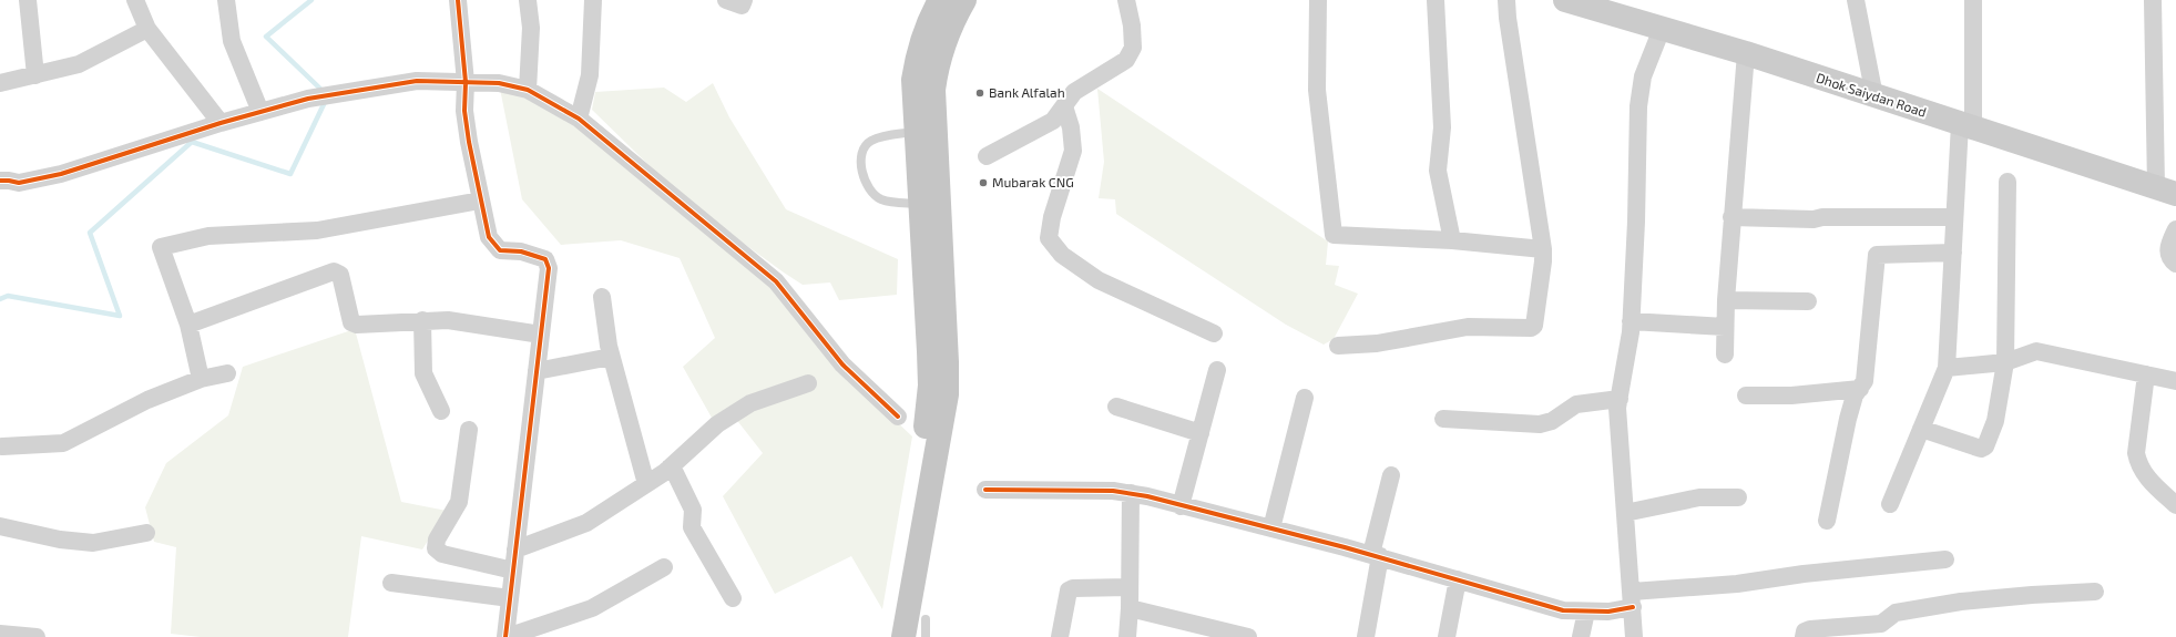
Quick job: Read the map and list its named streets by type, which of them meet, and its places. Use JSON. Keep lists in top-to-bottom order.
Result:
{
  "streets": {
    "main road": ["Dhok Saiydan Road"]
  },
  "places": ["Bank Alfalah", "Mubarak CNG"]
}
